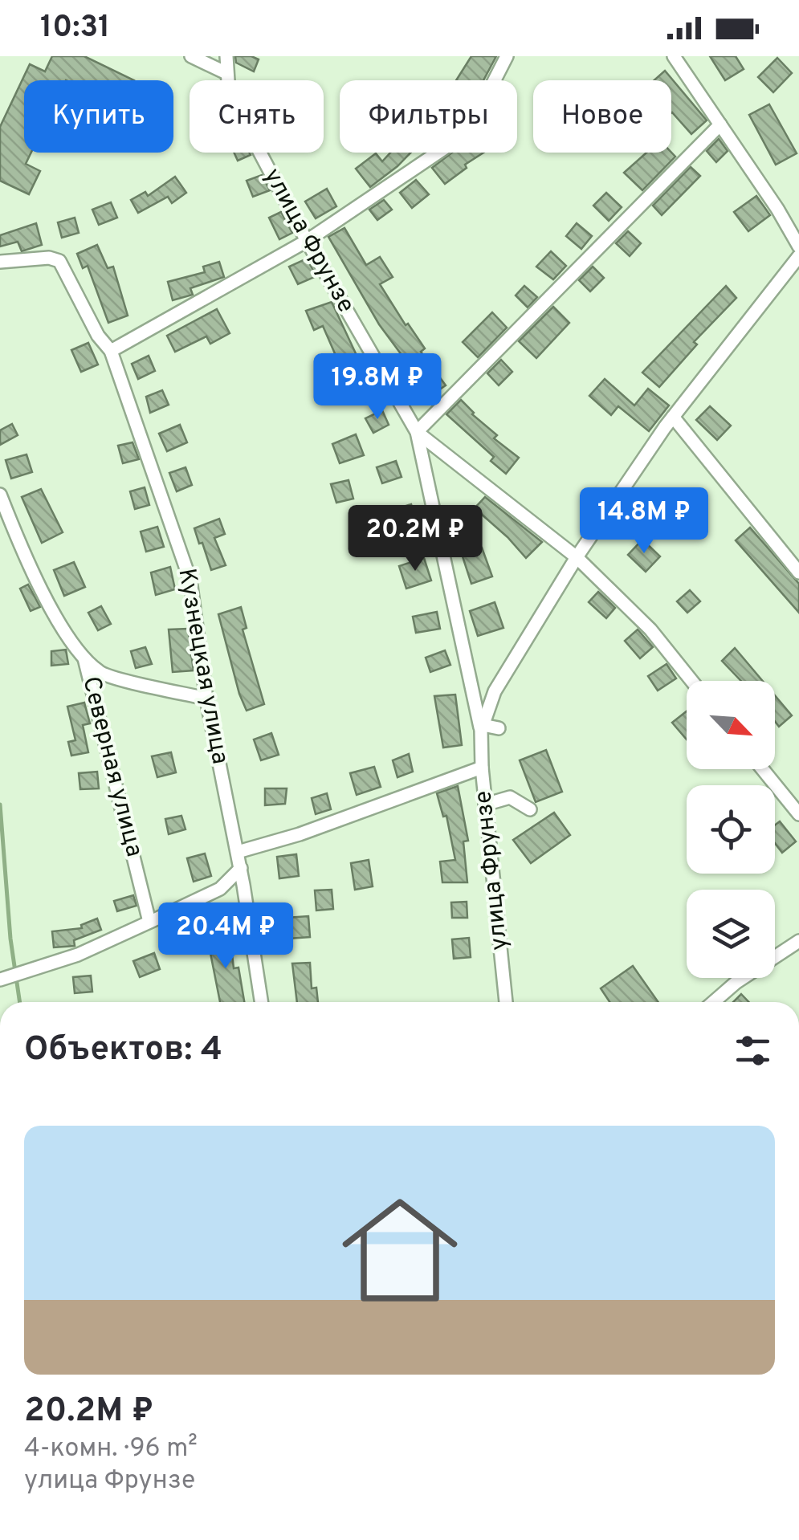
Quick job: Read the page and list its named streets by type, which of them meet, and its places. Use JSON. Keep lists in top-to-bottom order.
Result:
{
  "streets": {
    "street": ["улица Фрунзе", "Кузнецкая улица", "Северная улица"]
  },
  "crossings": [
    ["Кузнецкая улица", "Северная улица"]
  ],
  "north": "bottom right",
  "page": {
    "status": "10:31",
    "chip": [
      "Купить",
      "Снять",
      "Фильтры",
      "Новое"
    ],
    "price": [
      "19.8M ₽",
      "14.8M ₽",
      "20.2M ₽",
      "20.4M ₽"
    ],
    "heading": "Объектов: 4",
    "list": [
      {
        "name": "20.2M ₽",
        "note": "4-комн. · 96 m² · улица Фрунзе"
      }
    ]
  }
}
